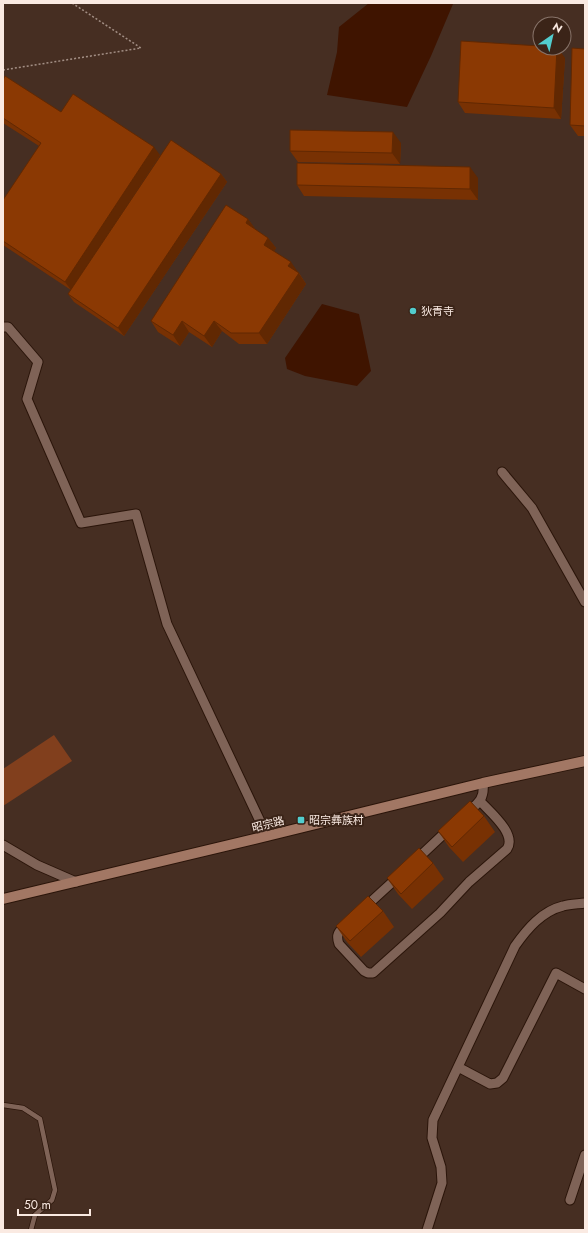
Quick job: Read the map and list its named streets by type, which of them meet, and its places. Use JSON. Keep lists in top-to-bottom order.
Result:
{
  "streets": {
    "street": ["昭宗路"]
  },
  "places": {
    "other": ["狄青寺"],
    "transit": ["昭宗彝族村"]
  },
  "scale_bar": "50 m",
  "north": "top right"
}
